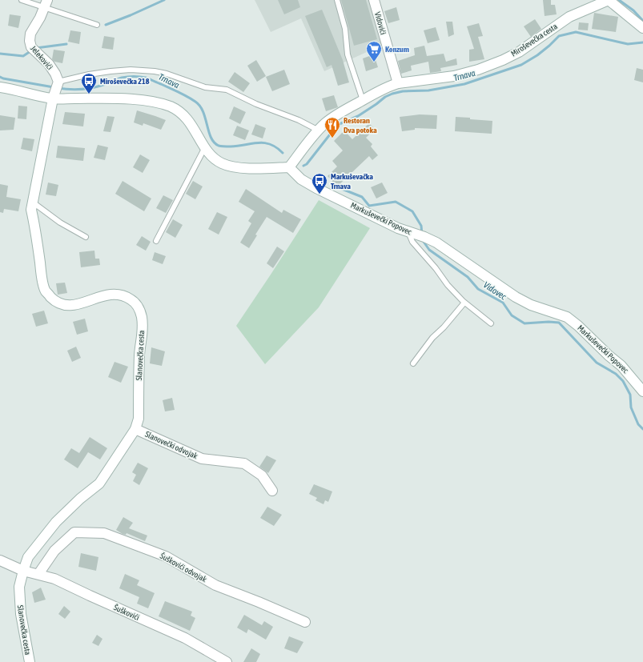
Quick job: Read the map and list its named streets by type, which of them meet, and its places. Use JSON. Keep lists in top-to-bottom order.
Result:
{
  "streets": {
    "street": [
      "Vidovići",
      "Miroševečka cesta",
      "Jelekovići",
      "Markuševečki Popovec",
      "Slanovečka cesta",
      "Slanovečki odvojak",
      "Šuškovići odvojak",
      "Šuškovići"
    ]
  },
  "crossings": [
    ["Vidovići", "Miroševečka cesta"],
    ["Miroševečka cesta", "Markuševečki Popovec"],
    ["Jelekovići", "Slanovečka cesta"],
    ["Slanovečka cesta", "Slanovečki odvojak"],
    ["Slanovečka cesta", "Šuškovići"],
    ["Šuškovići odvojak", "Šuškovići"]
  ],
  "water": ["Trnava", "Vidovec"],
  "places": {
    "supermarket": ["Konzum"],
    "bus stop": ["Miroševečka 218", "Markuševačka Trnava"],
    "restaurant": ["Restoran Dva potoka"]
  }
}
